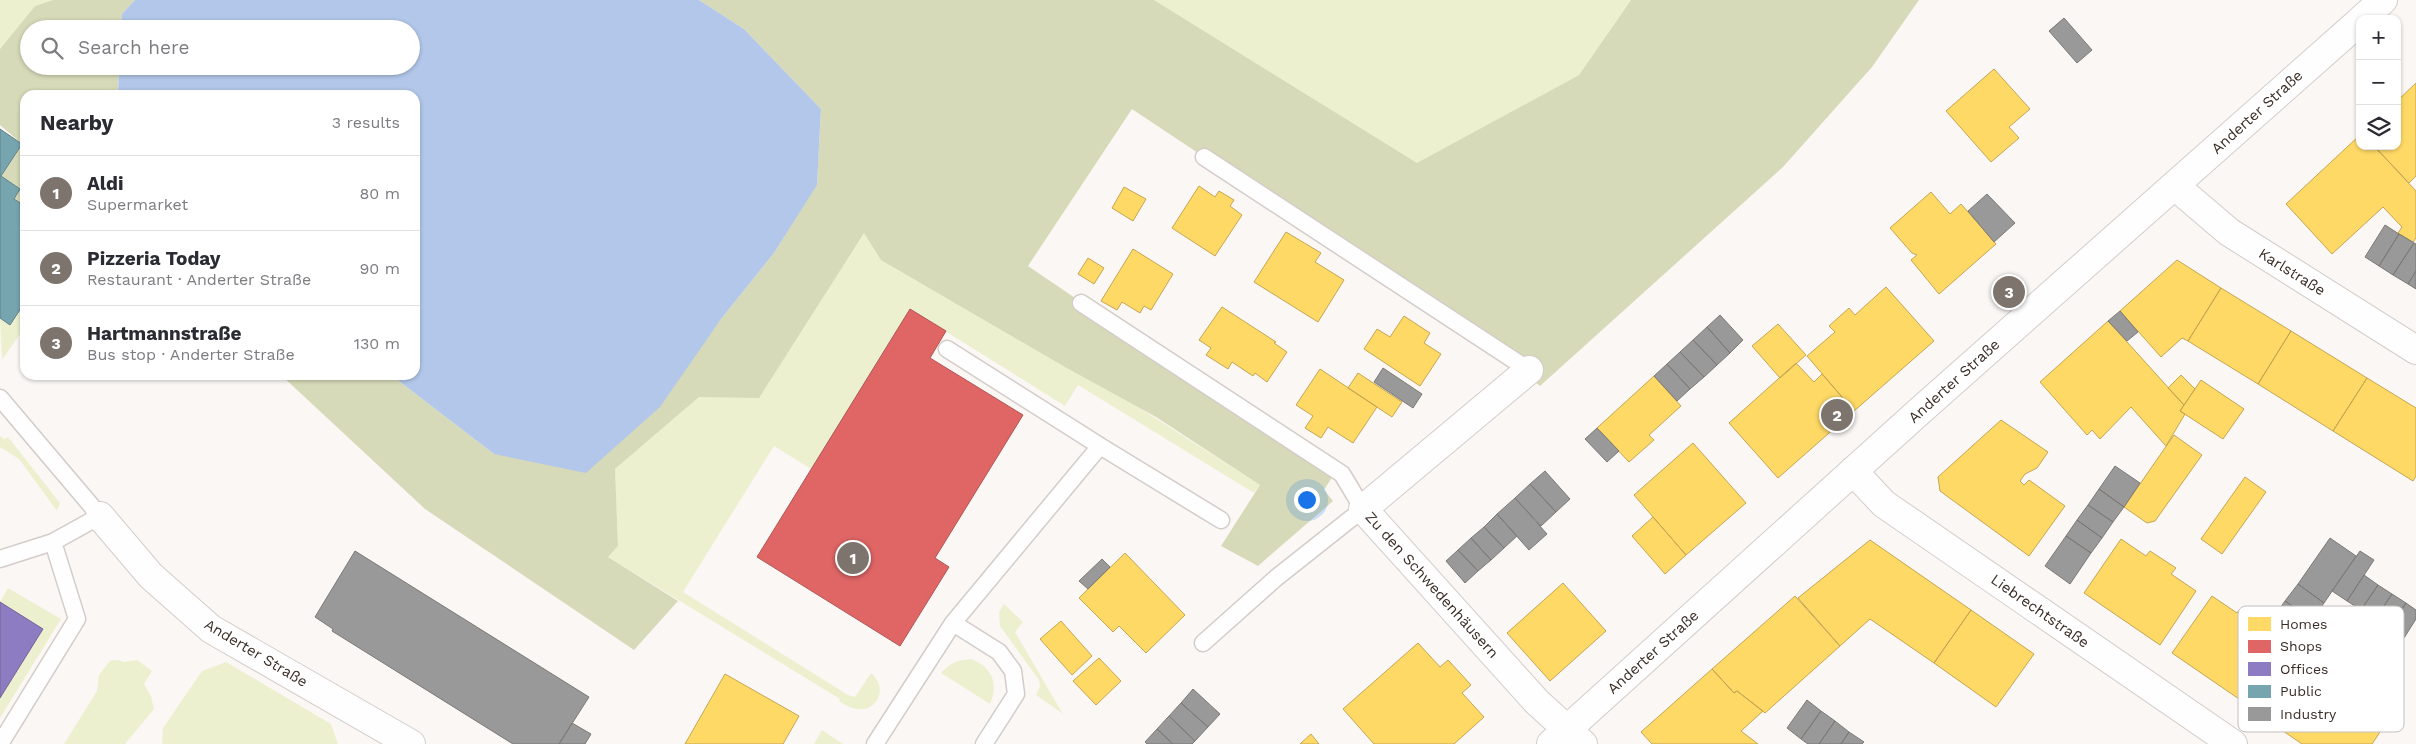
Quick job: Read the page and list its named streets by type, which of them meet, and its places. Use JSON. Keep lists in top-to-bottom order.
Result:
{
  "streets": {
    "street": [
      "Anderter Straße",
      "Karlstraße",
      "Zu den Schwedenhäusern",
      "Liebrechtstraße"
    ]
  },
  "crossings": [
    ["Anderter Straße", "Karlstraße"],
    ["Anderter Straße", "Zu den Schwedenhäusern"],
    ["Anderter Straße", "Liebrechtstraße"]
  ],
  "legend": [
    "Homes",
    "Shops",
    "Offices",
    "Public",
    "Industry"
  ],
  "page": {
    "map_buttons": ["+", "−"],
    "search": "Search here",
    "heading": ["Nearby", "3 results"],
    "list": [
      {
        "mark": "1",
        "name": "Aldi",
        "note": "Supermarket",
        "value": "80 m"
      },
      {
        "mark": "2",
        "name": "Pizzeria Today",
        "note": "Restaurant · Anderter Straße",
        "value": "90 m"
      },
      {
        "mark": "3",
        "name": "Hartmannstraße",
        "note": "Bus stop · Anderter Straße",
        "value": "130 m"
      }
    ],
    "pins": ["3", "2", "1"]
  }
}
